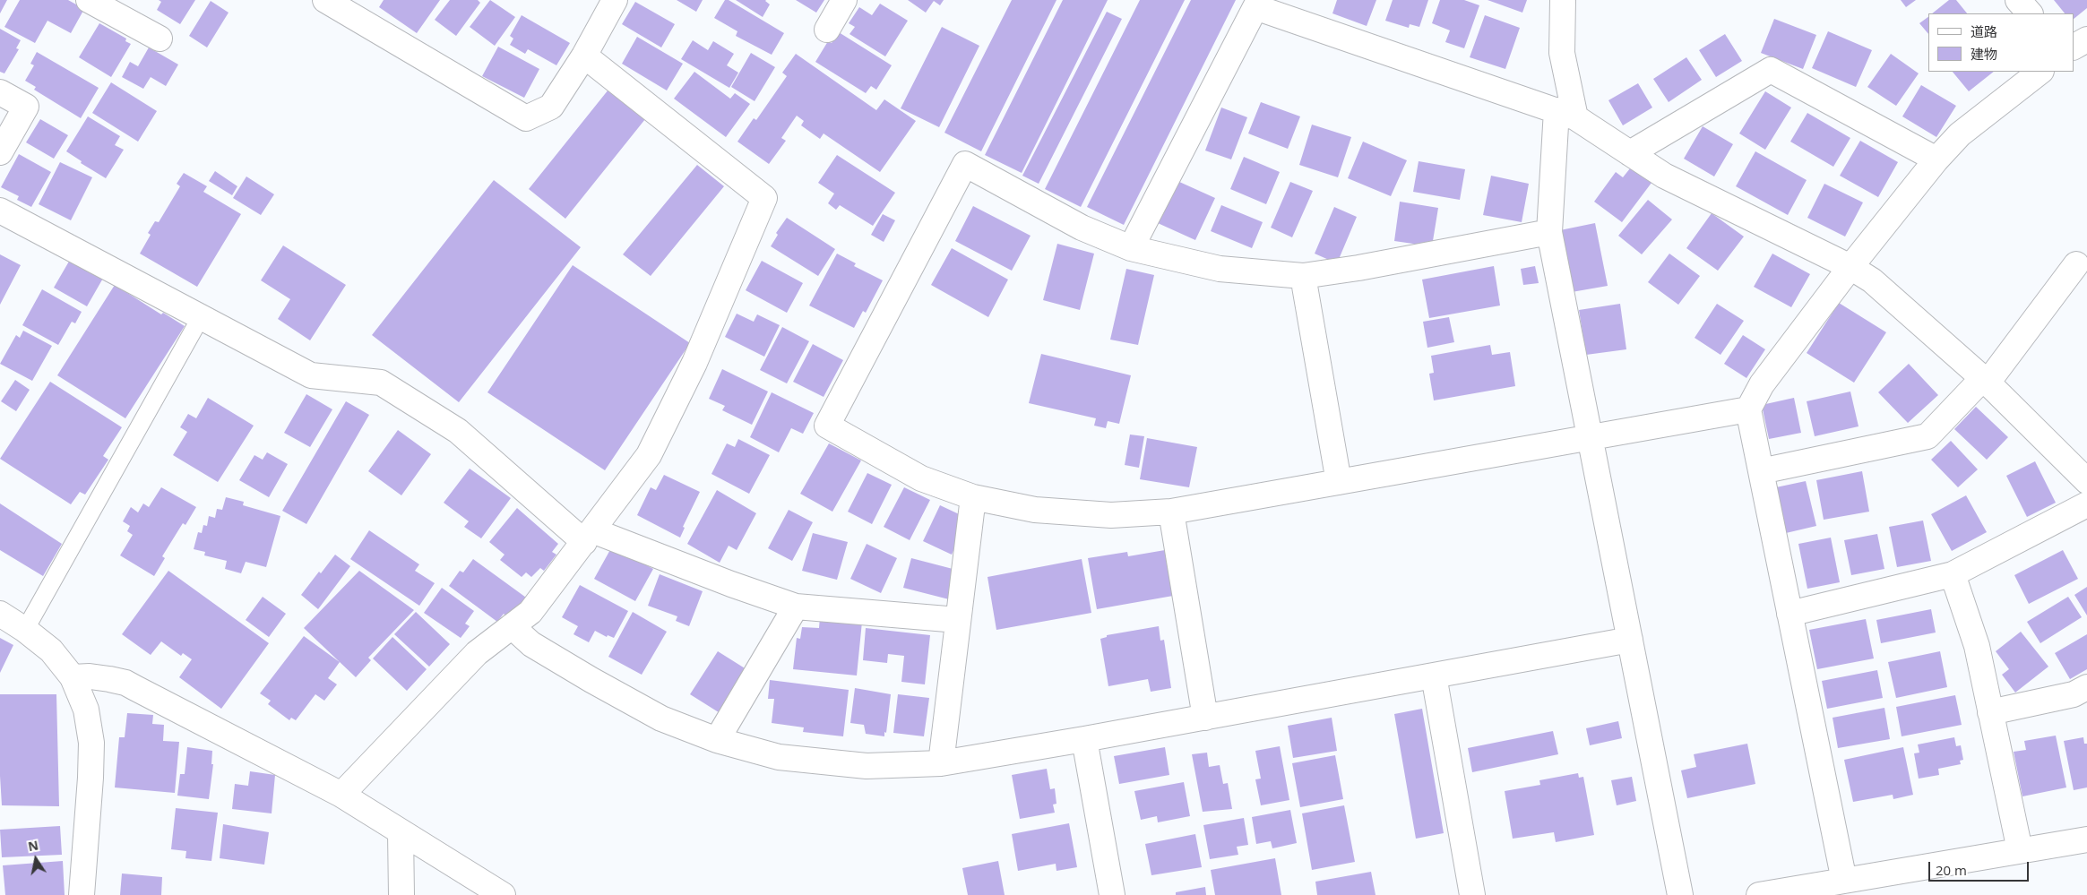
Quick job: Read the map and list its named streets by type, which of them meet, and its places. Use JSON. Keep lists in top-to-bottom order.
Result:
{
  "legend": ["道路", "建物"],
  "scale_bar": "20 m",
  "north": "top"
}
